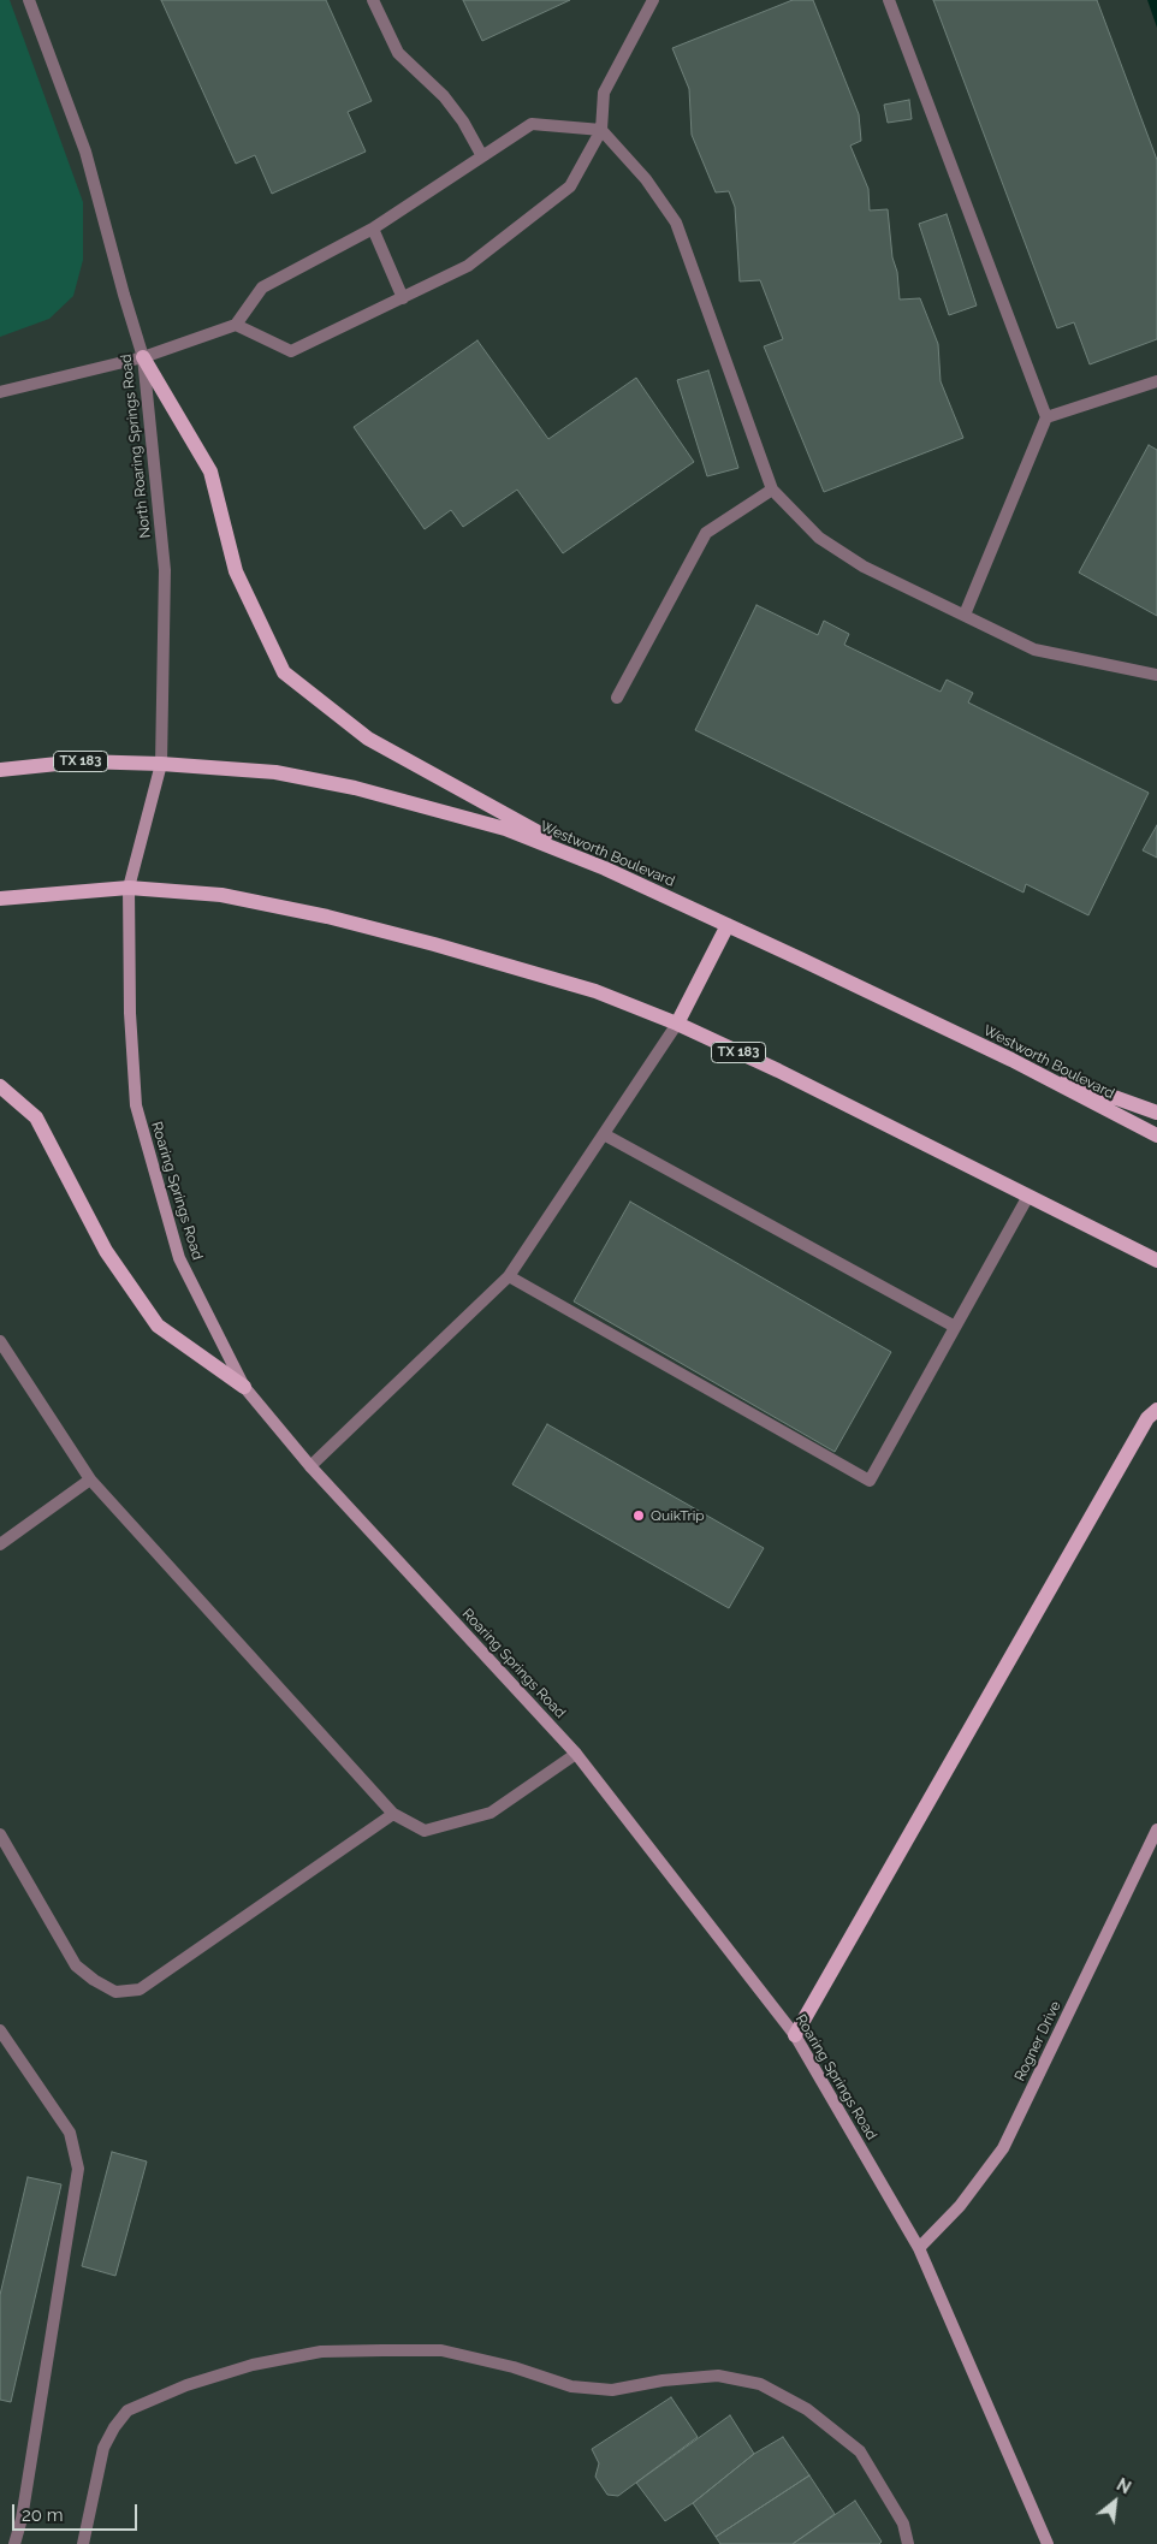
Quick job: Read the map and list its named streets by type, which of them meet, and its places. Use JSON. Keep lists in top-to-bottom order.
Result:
{
  "streets": {
    "main road": ["TX 183", "Westworth Boulevard"],
    "street": ["North Roaring Springs Road", "Roaring Springs Road", "Rogner Drive"]
  },
  "crossings": [
    ["North Roaring Springs Road", "Westworth Boulevard"],
    ["North Roaring Springs Road", "Roaring Springs Road"],
    ["TX 183", "Roaring Springs Road"],
    ["Westworth Boulevard", "Roaring Springs Road"],
    ["Roaring Springs Road", "Rogner Drive"]
  ],
  "places": ["QuikTrip"],
  "scale_bar": "20 m",
  "north": "top right"
}
